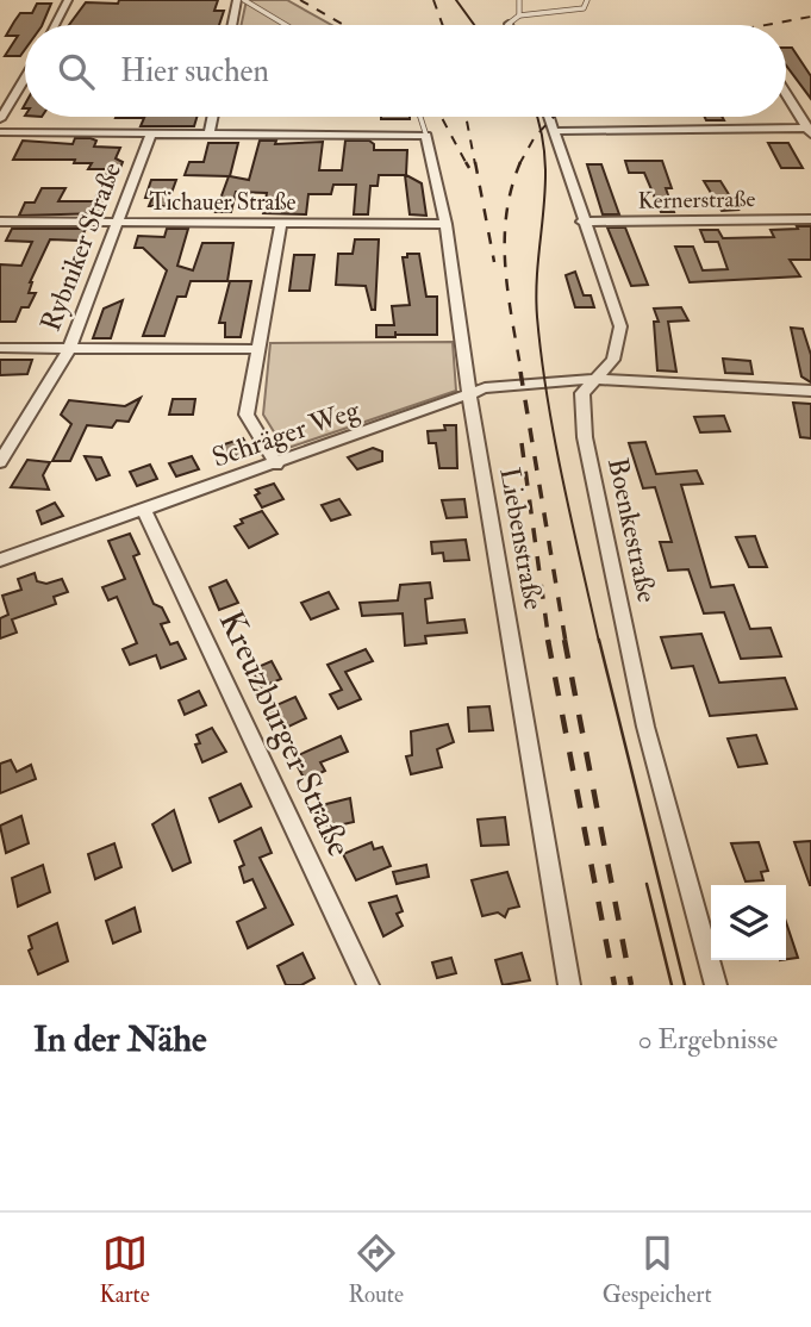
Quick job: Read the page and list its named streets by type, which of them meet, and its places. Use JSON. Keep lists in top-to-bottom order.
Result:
{
  "streets": {
    "street": [
      "Kernerstraße",
      "Tichauer Straße",
      "Rybniker Straße",
      "Schräger Weg",
      "Boenkestraße",
      "Liebenstraße",
      "Kreuzburger Straße"
    ]
  },
  "crossings": [
    ["Kernerstraße", "Boenkestraße"],
    ["Tichauer Straße", "Rybniker Straße"],
    ["Tichauer Straße", "Liebenstraße"],
    ["Schräger Weg", "Boenkestraße"],
    ["Schräger Weg", "Liebenstraße"],
    ["Schräger Weg", "Kreuzburger Straße"]
  ],
  "page": {
    "search": "Hier suchen",
    "heading": ["In der Nähe", "0 Ergebnisse"],
    "nav": ["Karte", "Route", "Gespeichert"]
  }
}
